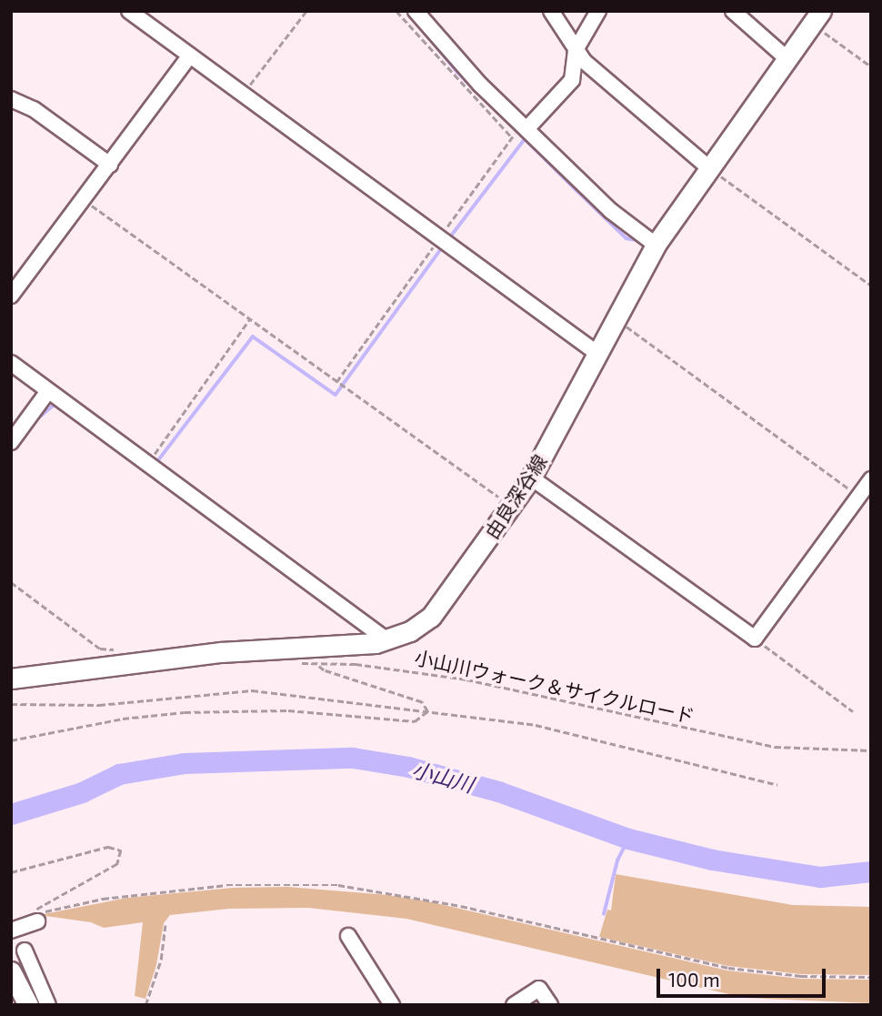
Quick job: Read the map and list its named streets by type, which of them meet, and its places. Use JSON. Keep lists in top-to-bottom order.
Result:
{
  "streets": {
    "main road": ["由良深谷線"],
    "path": ["小山川ウォーク＆サイクルロード"]
  },
  "water": ["小山川"],
  "scale_bar": "100 m"
}
